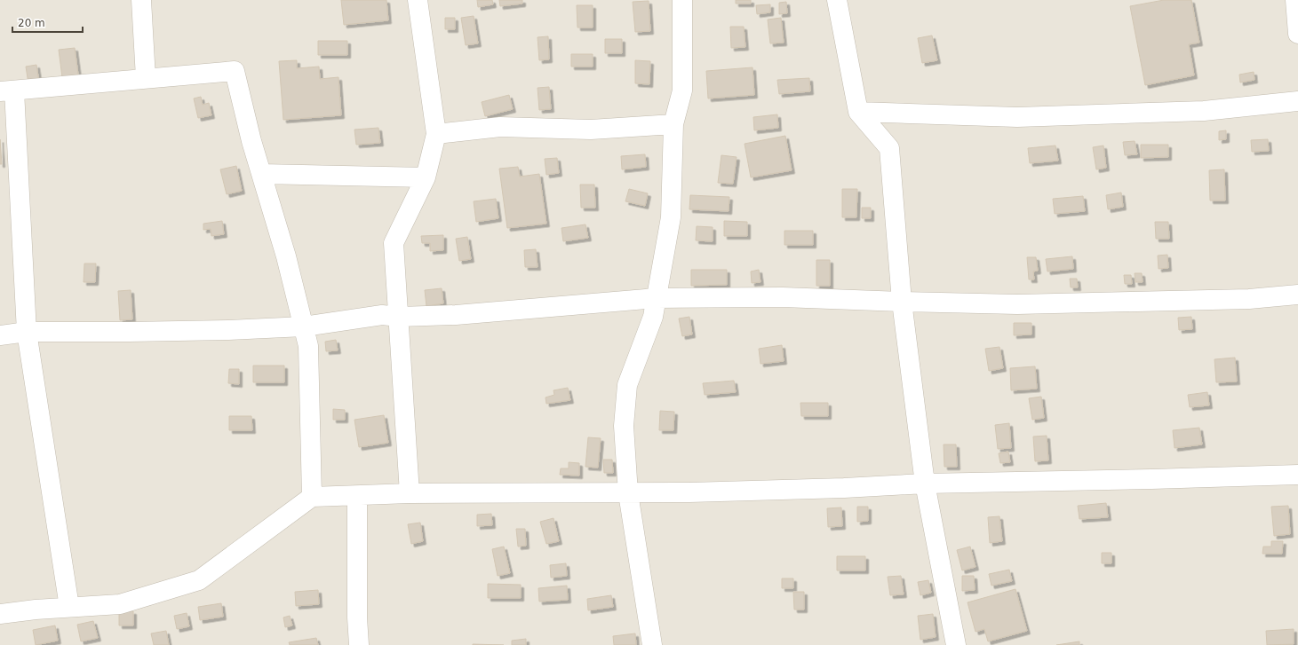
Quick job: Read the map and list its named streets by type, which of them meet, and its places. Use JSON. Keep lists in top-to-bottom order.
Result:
{
  "scale_bar": "20 m"
}
